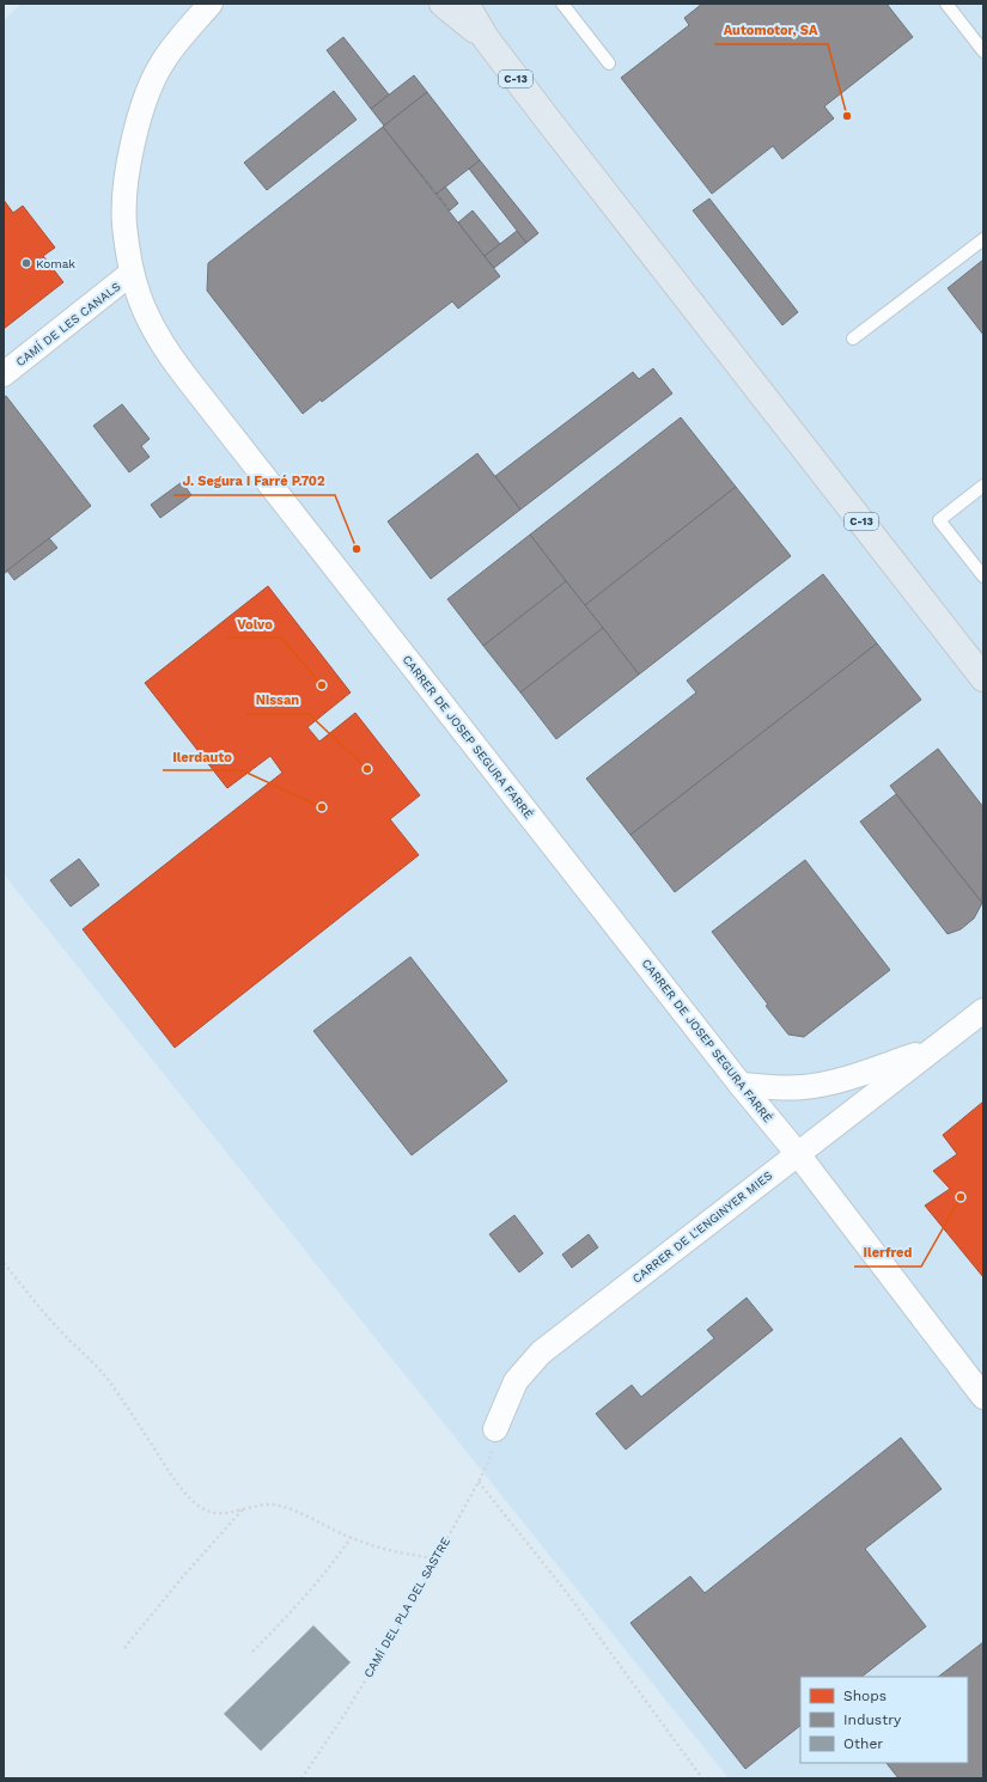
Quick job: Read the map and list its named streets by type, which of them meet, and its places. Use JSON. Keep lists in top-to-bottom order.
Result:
{
  "streets": {
    "main road": ["C-13"],
    "street": ["CAMÍ DE LES CANALS", "CARRER DE JOSEP SEGURA FARRÉ", "CARRER DE L'ENGINYER MIES"],
    "path": ["CAMÍ DEL PLA DEL SASTRE"]
  },
  "crossings": [
    ["CAMÍ DE LES CANALS", "CARRER DE JOSEP SEGURA FARRÉ"],
    ["CARRER DE JOSEP SEGURA FARRÉ", "CARRER DE L'ENGINYER MIES"],
    ["CARRER DE L'ENGINYER MIES", "CAMÍ DEL PLA DEL SASTRE"]
  ],
  "places": [
    "Automotor, SA",
    "Komak",
    "J. Segura i Farré P.702",
    "Volvo",
    "Nissan",
    "Ilerdauto",
    "Ilerfred"
  ],
  "legend": ["Shops", "Industry", "Other"]
}
